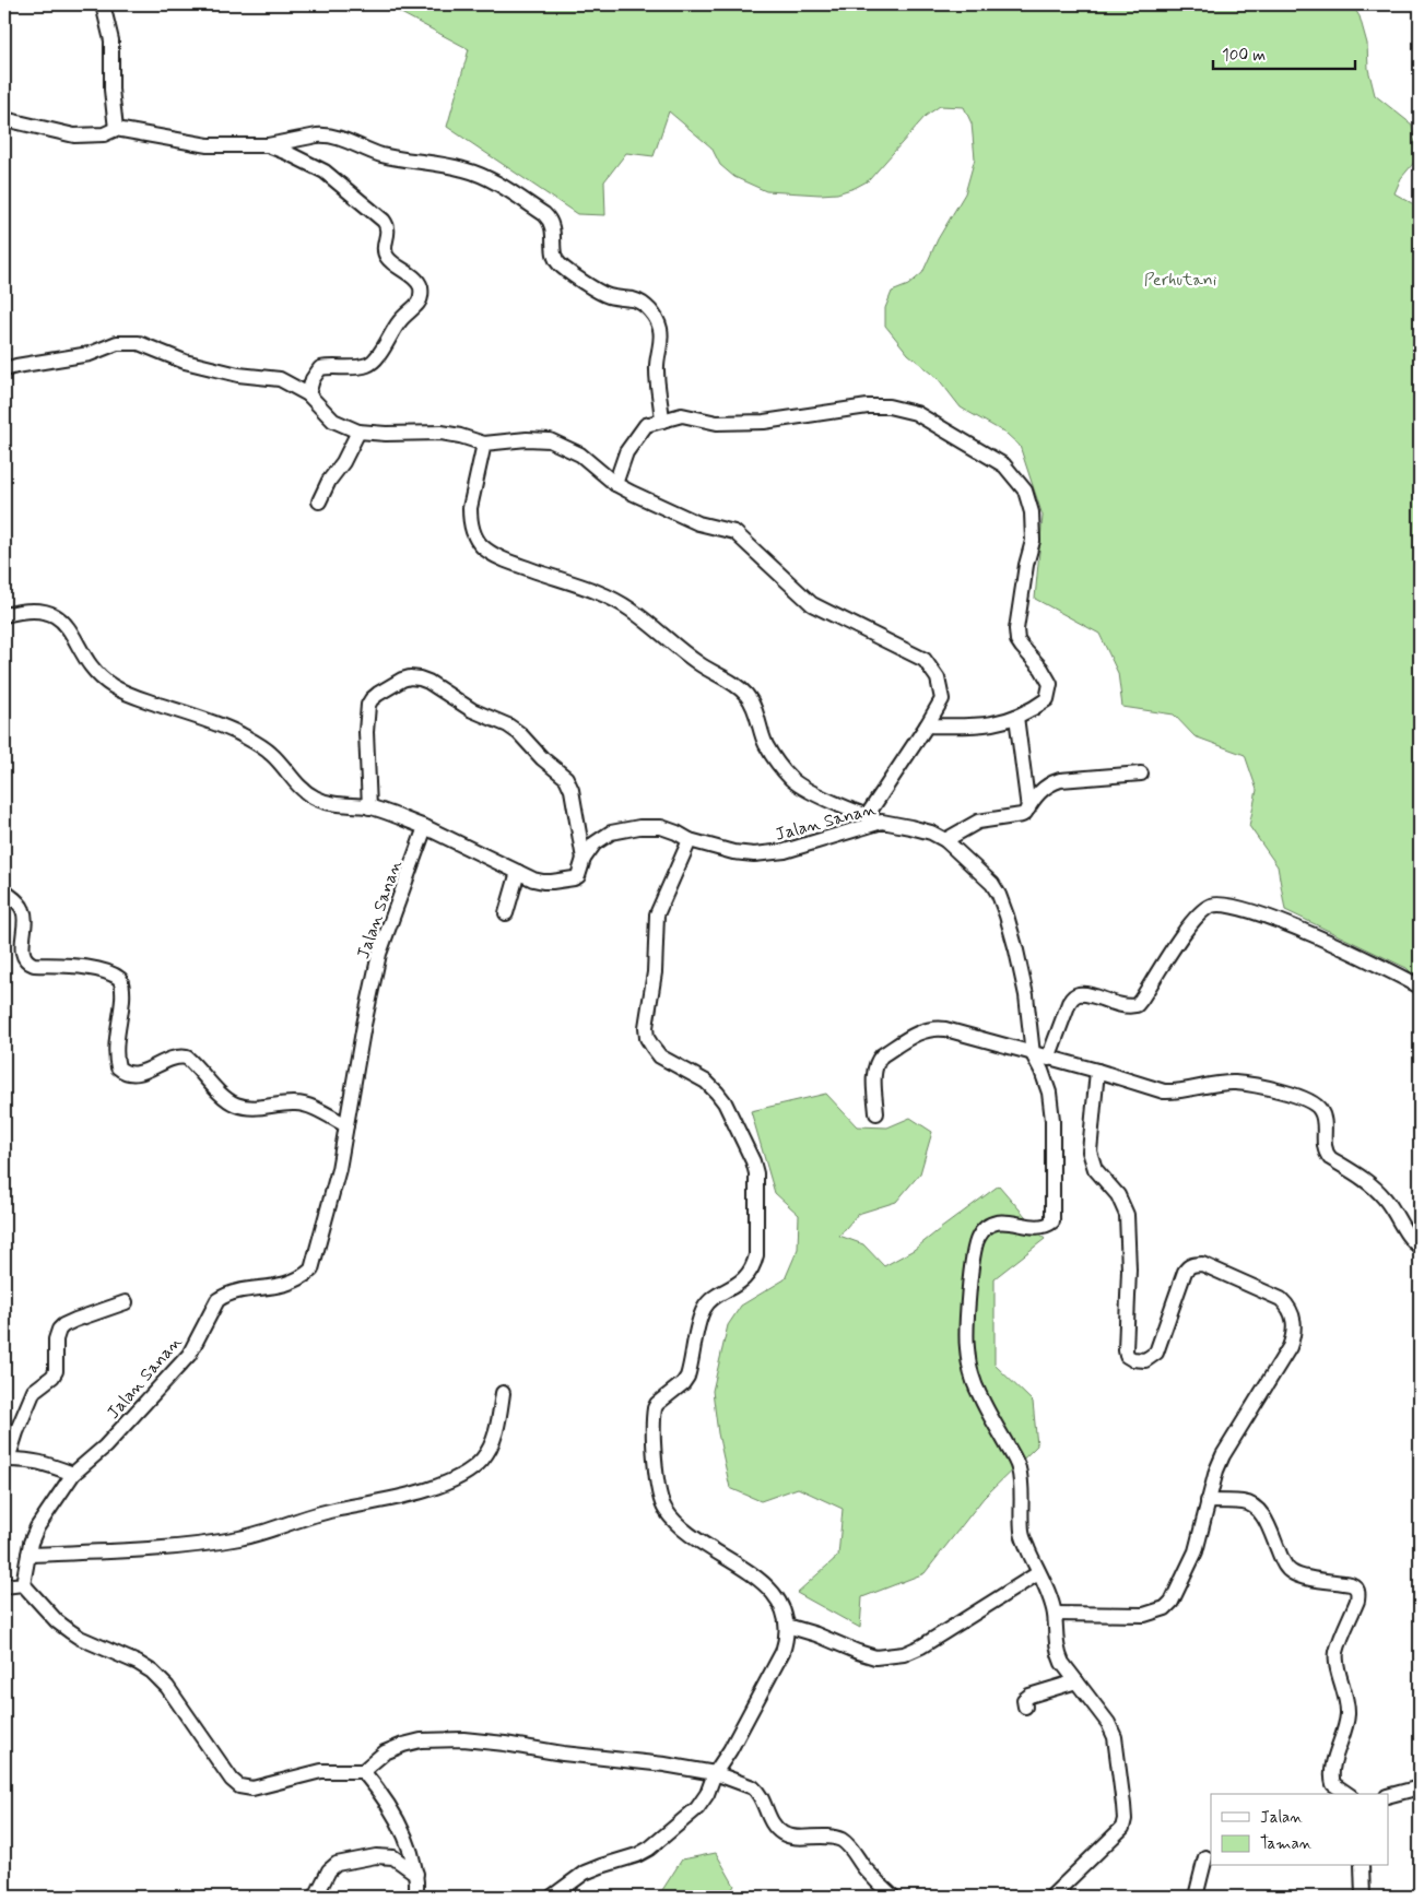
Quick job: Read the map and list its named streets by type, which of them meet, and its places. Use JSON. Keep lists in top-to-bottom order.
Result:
{
  "streets": {
    "street": ["Jalan Sanan"]
  },
  "parks": ["Perhutani"],
  "legend": ["Jalan", "Taman"],
  "scale_bar": "100 m"
}
